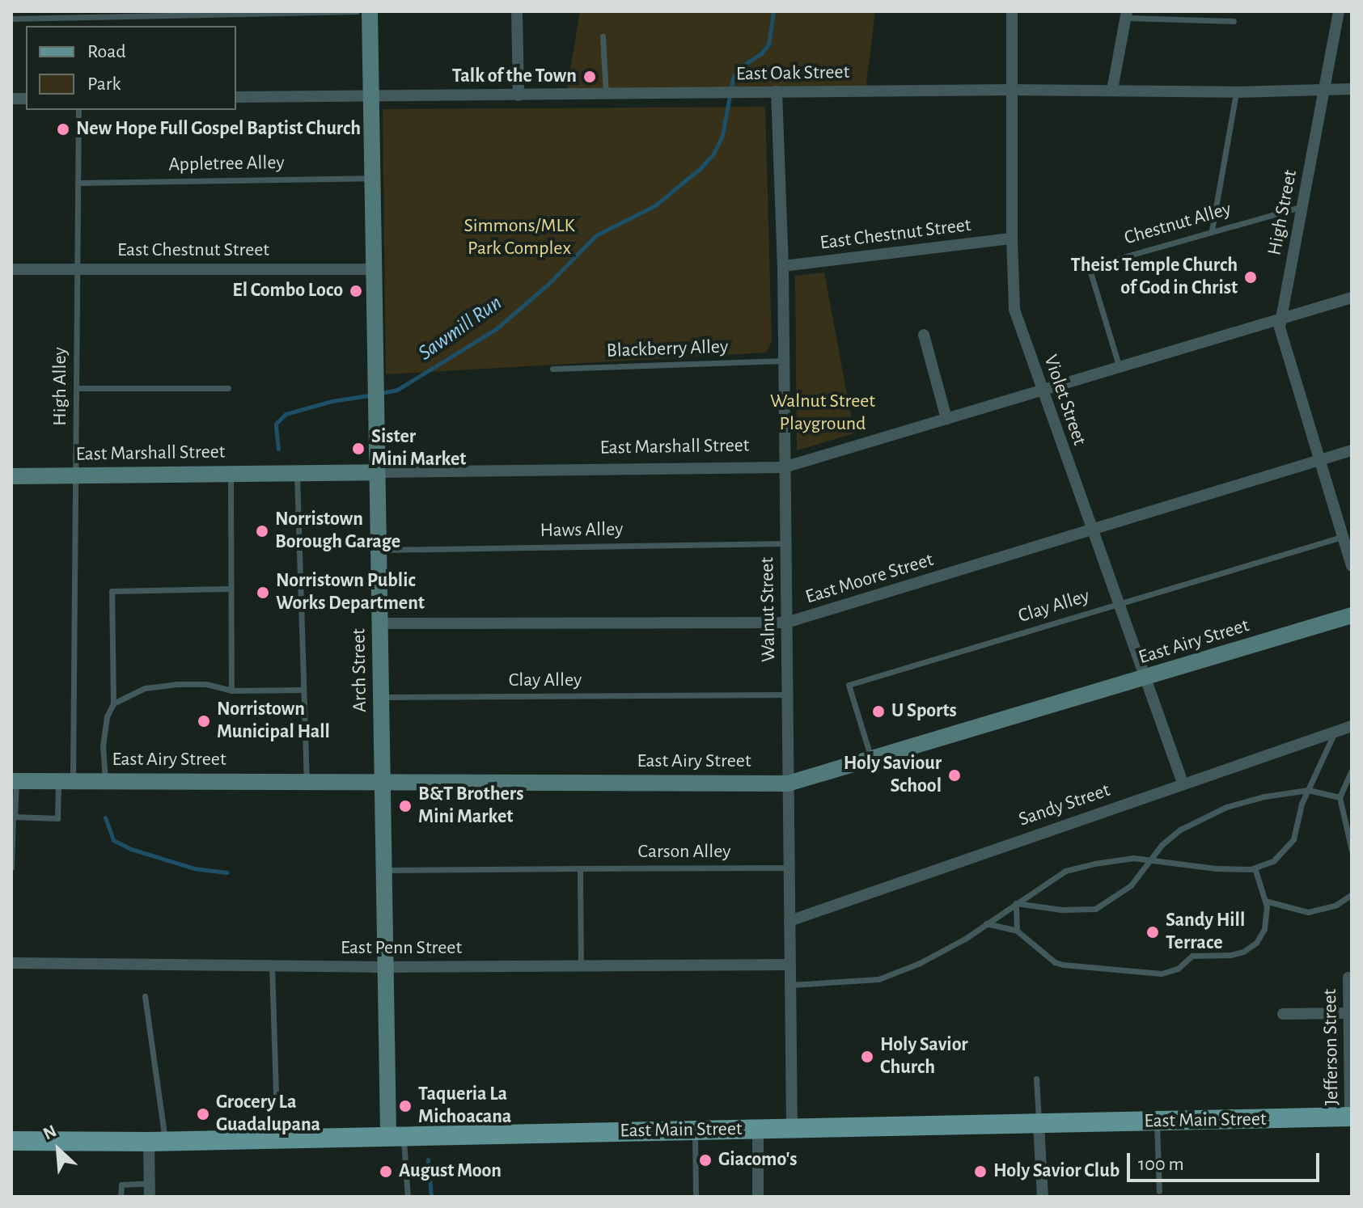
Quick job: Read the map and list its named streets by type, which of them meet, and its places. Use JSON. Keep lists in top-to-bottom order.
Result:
{
  "streets": {
    "main road": ["East Main Street"],
    "street": [
      "East Oak Street",
      "High Street",
      "East Chestnut Street",
      "Violet Street",
      "East Marshall Street",
      "East Moore Street",
      "Walnut Street",
      "East Airy Street",
      "Arch Street",
      "Sandy Street",
      "East Penn Street",
      "Jefferson Street"
    ],
    "lane": [
      "Appletree Alley",
      "Chestnut Alley",
      "Blackberry Alley",
      "High Alley",
      "Haws Alley",
      "Clay Alley",
      "Carson Alley"
    ]
  },
  "crossings": [
    ["East Oak Street", "High Street"],
    ["East Oak Street", "Violet Street"],
    ["East Oak Street", "Walnut Street"],
    ["East Oak Street", "Arch Street"],
    ["Appletree Alley", "High Alley"],
    ["Appletree Alley", "Arch Street"],
    ["High Street", "Chestnut Alley"],
    ["High Street", "East Marshall Street"],
    ["High Street", "East Moore Street"],
    ["High Street", "Clay Alley"],
    ["Chestnut Alley", "East Marshall Street"],
    ["East Chestnut Street", "High Alley"],
    ["East Chestnut Street", "Violet Street"],
    ["East Chestnut Street", "Walnut Street"],
    ["East Chestnut Street", "Arch Street"],
    ["Blackberry Alley", "Walnut Street"],
    ["High Alley", "East Marshall Street"],
    ["High Alley", "East Airy Street"],
    ["Violet Street", "East Marshall Street"],
    ["Violet Street", "East Moore Street"],
    ["Violet Street", "Clay Alley"],
    ["Violet Street", "East Airy Street"],
    ["Violet Street", "Sandy Street"],
    ["East Marshall Street", "Walnut Street"],
    ["East Marshall Street", "Arch Street"],
    ["Haws Alley", "Walnut Street"],
    ["Haws Alley", "Arch Street"],
    ["East Moore Street", "Walnut Street"],
    ["East Moore Street", "Arch Street"],
    ["Clay Alley", "Walnut Street"],
    ["Clay Alley", "East Airy Street"],
    ["Clay Alley", "Arch Street"],
    ["Walnut Street", "East Airy Street"],
    ["Walnut Street", "Sandy Street"],
    ["Walnut Street", "Carson Alley"],
    ["Walnut Street", "East Penn Street"],
    ["Walnut Street", "East Main Street"],
    ["East Airy Street", "Arch Street"],
    ["Arch Street", "Carson Alley"],
    ["Arch Street", "East Penn Street"],
    ["Arch Street", "East Main Street"],
    ["Jefferson Street", "East Main Street"]
  ],
  "water": ["Sawmill Run"],
  "parks": ["Simmons/MLK Park Complex", "Walnut Street Playground"],
  "places": [
    "Talk of the Town",
    "New Hope Full Gospel Baptist Church",
    "Theist Temple Church of God in Christ",
    "El Combo Loco",
    "Sister Mini Market",
    "Norristown Borough Garage",
    "Norristown Public Works Department",
    "U Sports",
    "Norristown Municipal Hall",
    "Holy Saviour School",
    "B&T Brothers Mini Market",
    "Sandy Hill Terrace",
    "Holy Savior Church",
    "Taqueria La Michoacana",
    "Grocery La Guadalupana",
    "Giacomo's",
    "August Moon",
    "Holy Savior Club"
  ],
  "legend": ["Road", "Park"],
  "scale_bar": "100 m",
  "north": "top left"
}
